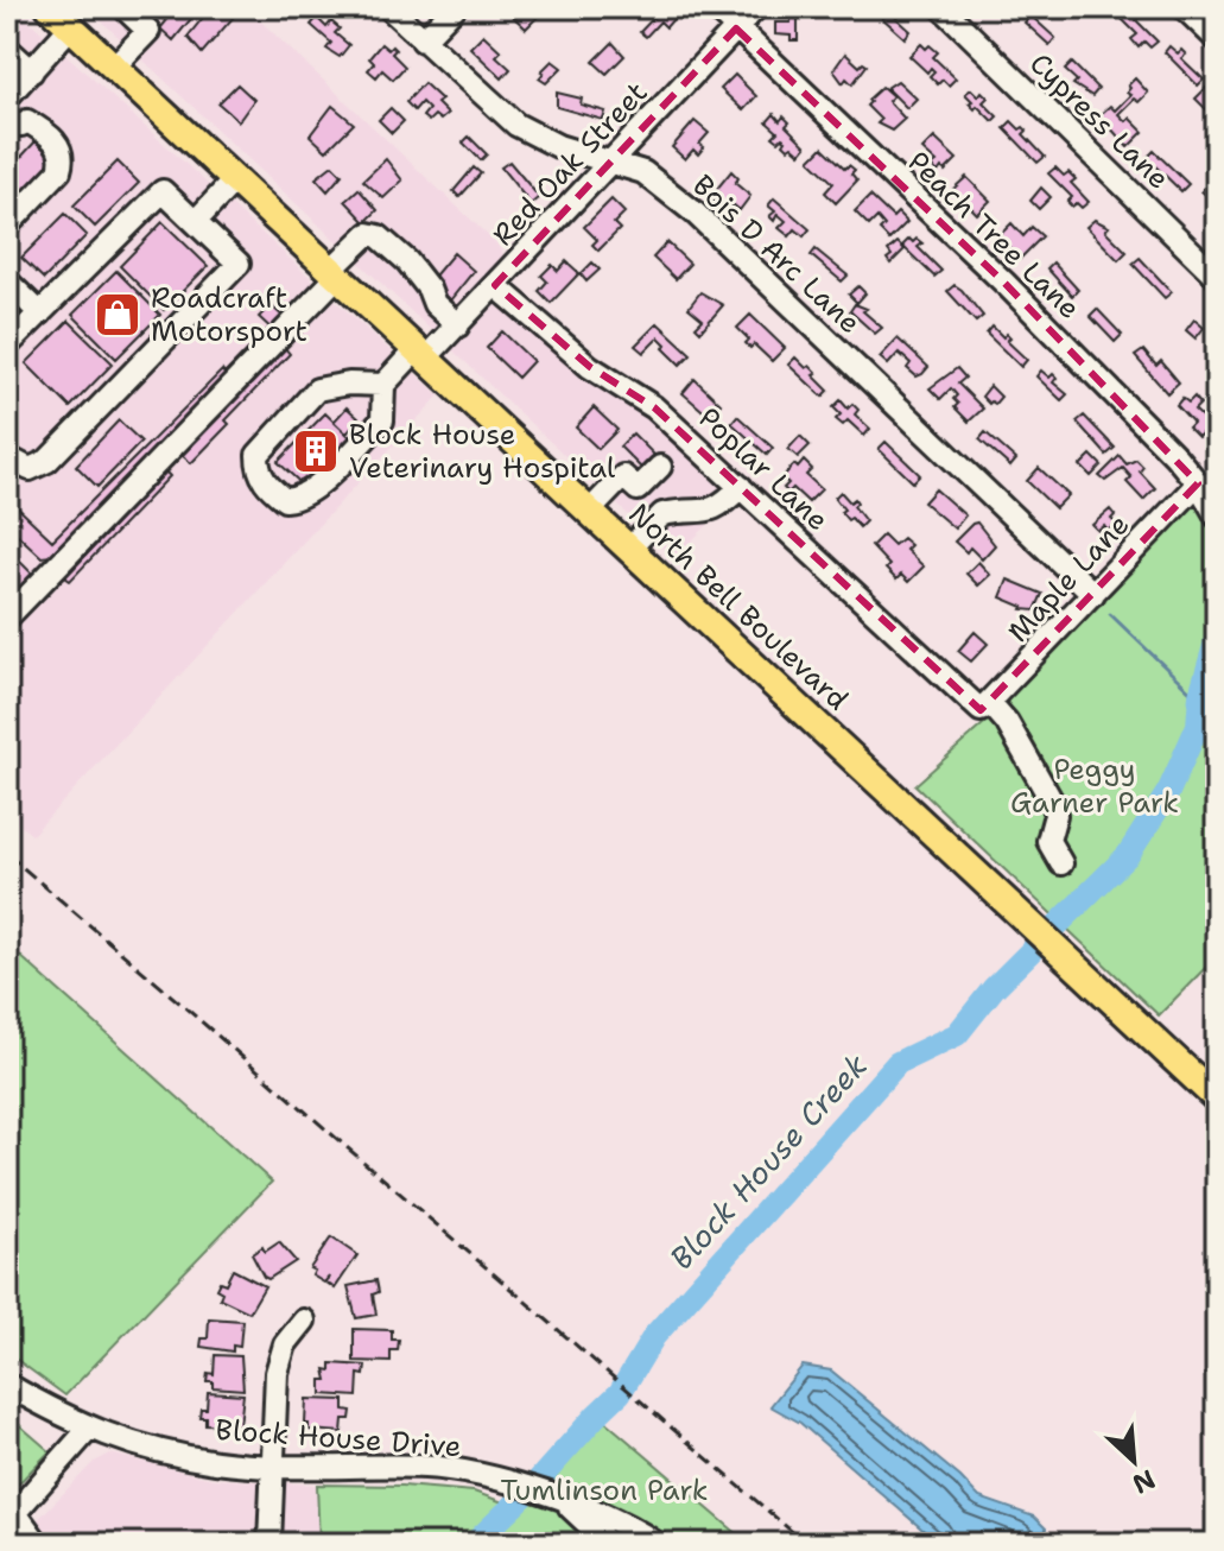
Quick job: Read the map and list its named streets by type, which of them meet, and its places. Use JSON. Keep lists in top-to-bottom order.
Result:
{
  "streets": {
    "main road": ["North Bell Boulevard"],
    "street": [
      "Cypress Lane",
      "Red Oak Street",
      "Peach Tree Lane",
      "Bois D Arc Lane",
      "Poplar Lane",
      "Maple Lane",
      "Block House Drive"
    ]
  },
  "crossings": [
    ["Red Oak Street", "Peach Tree Lane"],
    ["Red Oak Street", "Bois D Arc Lane"],
    ["Red Oak Street", "Poplar Lane"],
    ["Red Oak Street", "North Bell Boulevard"],
    ["Peach Tree Lane", "Maple Lane"],
    ["Bois D Arc Lane", "Maple Lane"],
    ["Poplar Lane", "Maple Lane"]
  ],
  "water": ["Block House Creek"],
  "parks": ["Peggy Garner Park", "Tumlinson Park"],
  "places": {
    "shop": ["Roadcraft Motorsport"],
    "building": ["Block House Veterinary Hospital"]
  },
  "north": "bottom right"
}
